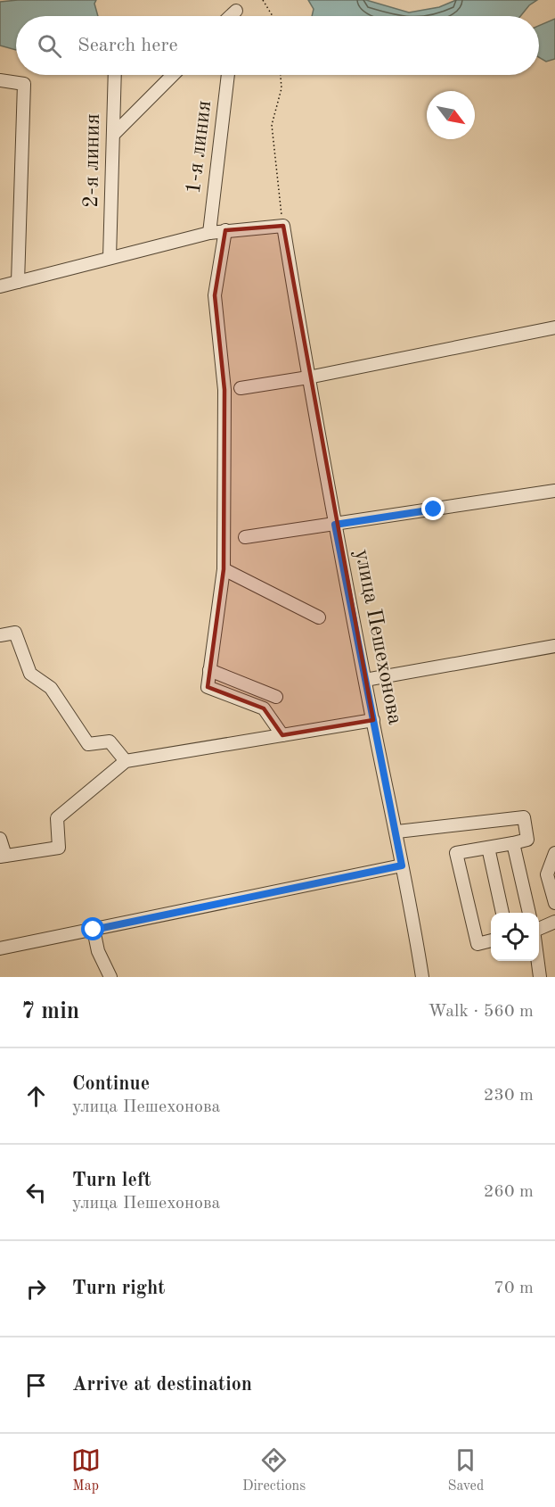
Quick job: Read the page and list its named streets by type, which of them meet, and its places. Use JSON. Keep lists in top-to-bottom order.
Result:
{
  "streets": {
    "street": ["1-я линия", "2-я линия", "улица Пешехонова"]
  },
  "north": "bottom right",
  "page": {
    "search": "Search here",
    "heading": ["7 min", "Walk · 560 m"],
    "list": [
      ["Continue", "улица Пешехонова", "230 m"],
      ["Turn left", "улица Пешехонова", "260 m"],
      ["Turn right", "70 m"],
      "Arrive at destination"
    ],
    "nav": ["Map", "Directions", "Saved"]
  }
}
